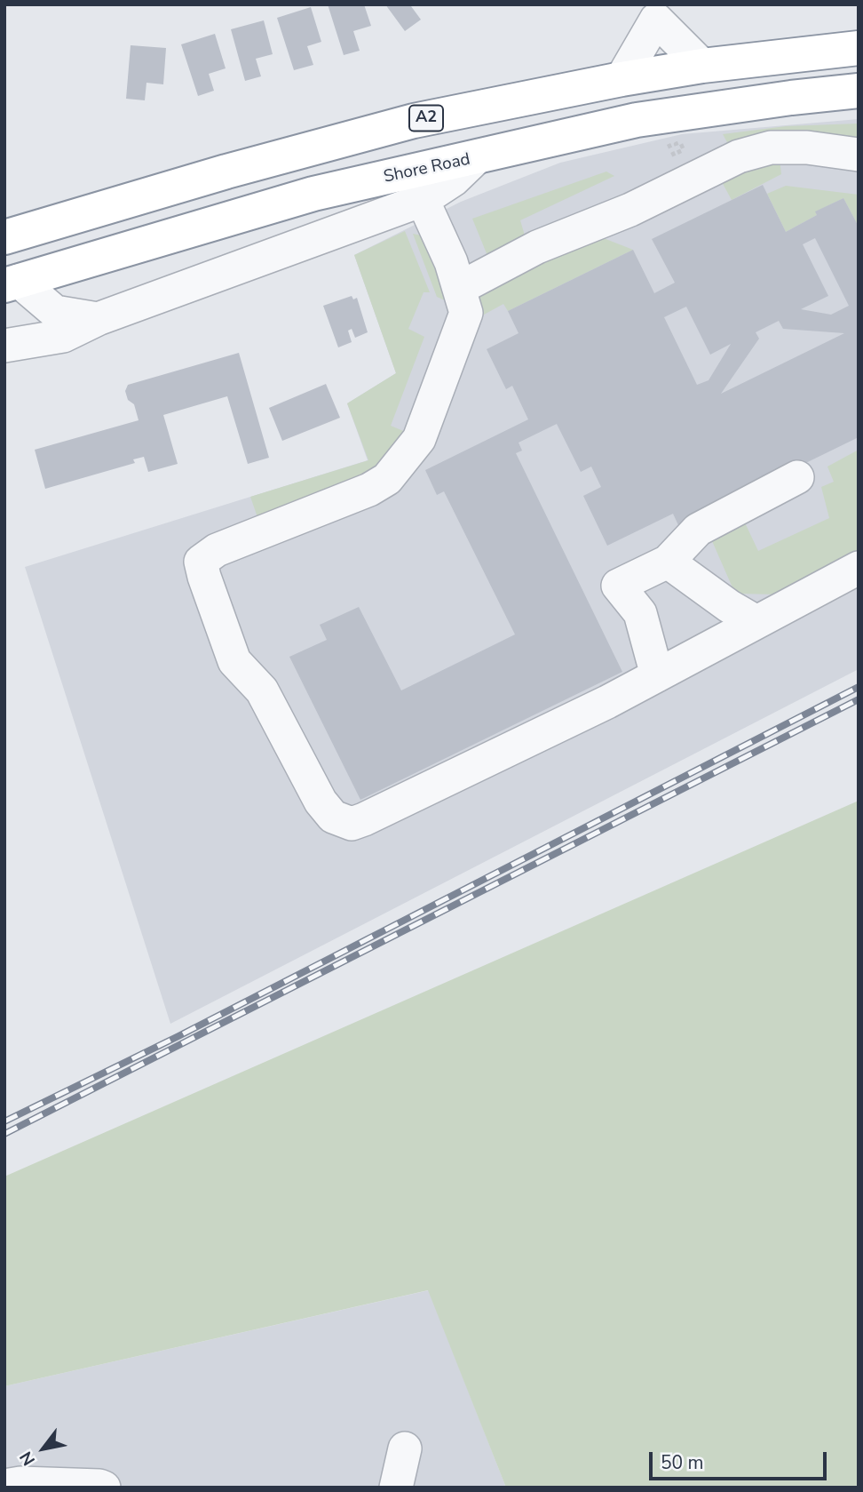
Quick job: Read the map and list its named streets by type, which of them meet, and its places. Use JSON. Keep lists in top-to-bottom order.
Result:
{
  "streets": {
    "highway": ["A2", "Shore Road"]
  },
  "scale_bar": "50 m",
  "north": "bottom left"
}
